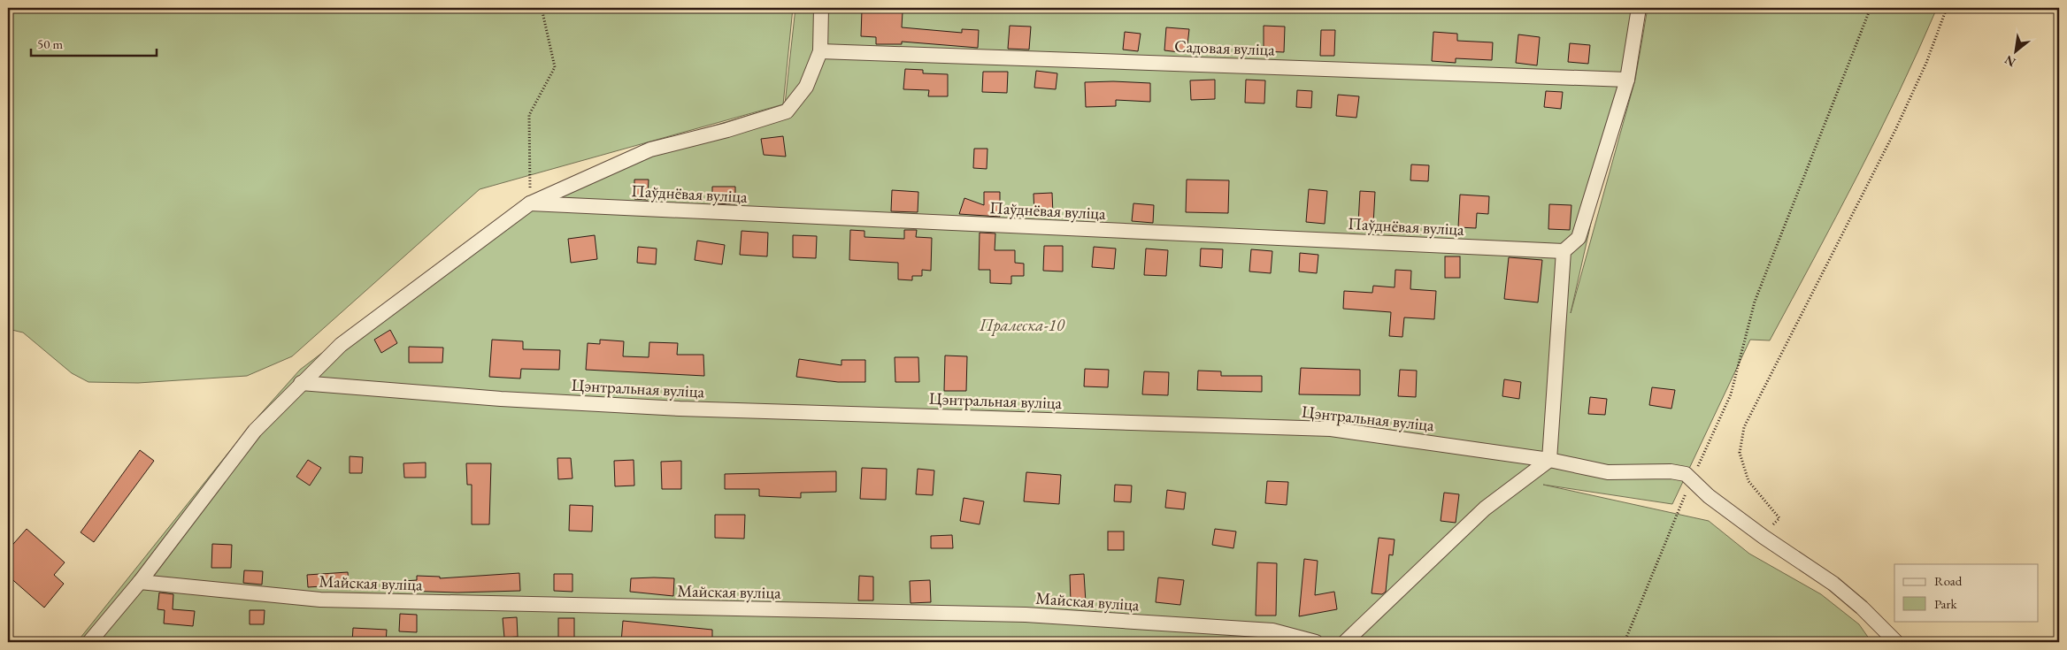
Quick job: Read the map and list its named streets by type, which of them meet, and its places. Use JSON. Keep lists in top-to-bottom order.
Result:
{
  "streets": {
    "street": [
      "Садовая вуліца",
      "Паўднёвая вуліца",
      "Цэнтральная вуліца",
      "Майская вуліца"
    ]
  },
  "parks": ["Пралеска-10"],
  "legend": ["Road", "Park"],
  "scale_bar": "50 m",
  "north": "bottom left"
}
